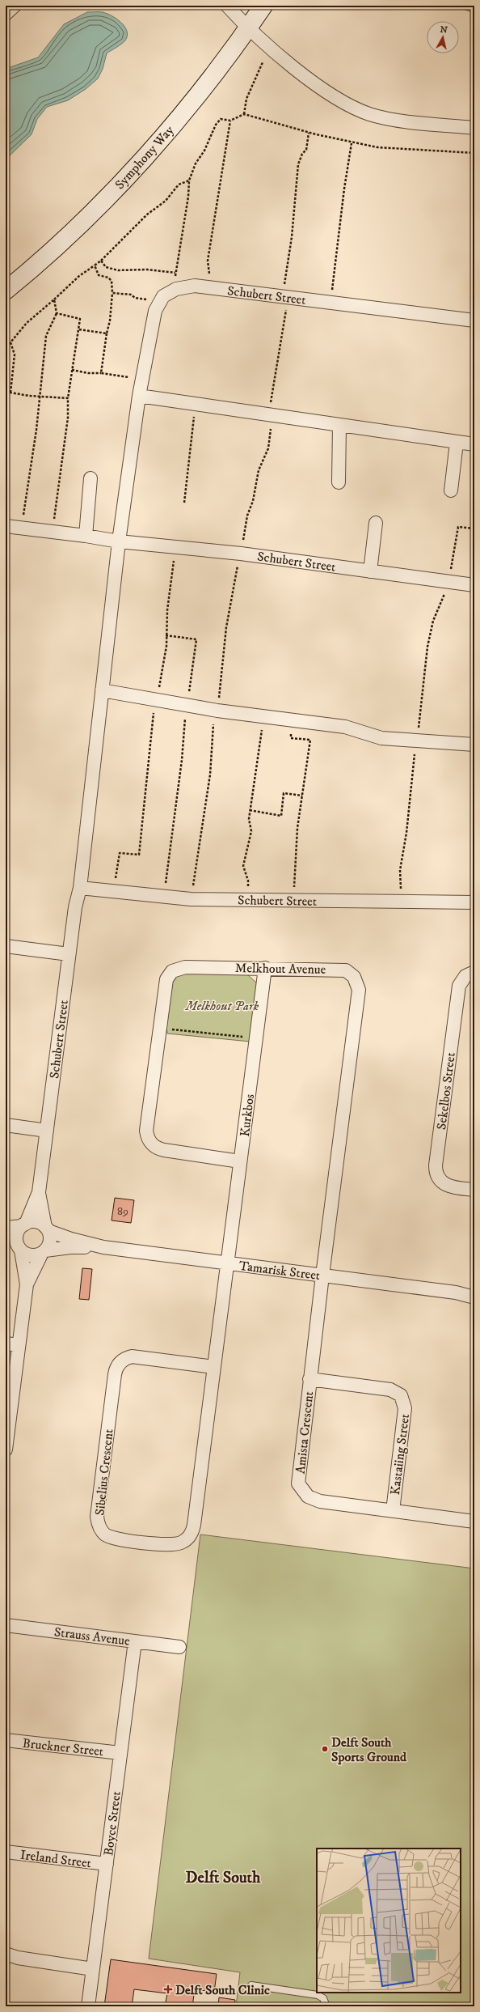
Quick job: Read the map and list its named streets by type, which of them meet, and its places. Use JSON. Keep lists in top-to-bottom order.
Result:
{
  "streets": {
    "main road": ["Symphony Way"],
    "street": [
      "Schubert Street",
      "Melkhout Avenue",
      "Sekelbos Street",
      "Kurkbos",
      "Tamarisk Street",
      "Amista Crescent",
      "Kastaiing Street",
      "Sibelius Crescent",
      "Strauss Avenue",
      "Bruckner Street",
      "Boyce Street",
      "Ireland Street"
    ]
  },
  "crossings": [
    ["Schubert Street", "Tamarisk Street"],
    ["Melkhout Avenue", "Kurkbos"],
    ["Melkhout Avenue", "Tamarisk Street"],
    ["Melkhout Avenue", "Amista Crescent"],
    ["Kurkbos", "Tamarisk Street"],
    ["Kurkbos", "Sibelius Crescent"],
    ["Tamarisk Street", "Amista Crescent"],
    ["Tamarisk Street", "Sibelius Crescent"],
    ["Amista Crescent", "Kastaiing Street"],
    ["Strauss Avenue", "Boyce Street"],
    ["Bruckner Street", "Boyce Street"],
    ["Boyce Street", "Ireland Street"]
  ],
  "districts": ["Delft South"],
  "parks": ["Melkhout Park"],
  "places": {
    "other": ["Delft South Sports Ground"],
    "health": ["Delft South Clinic"]
  },
  "house_numbers": ["89"],
  "north": "top"
}
